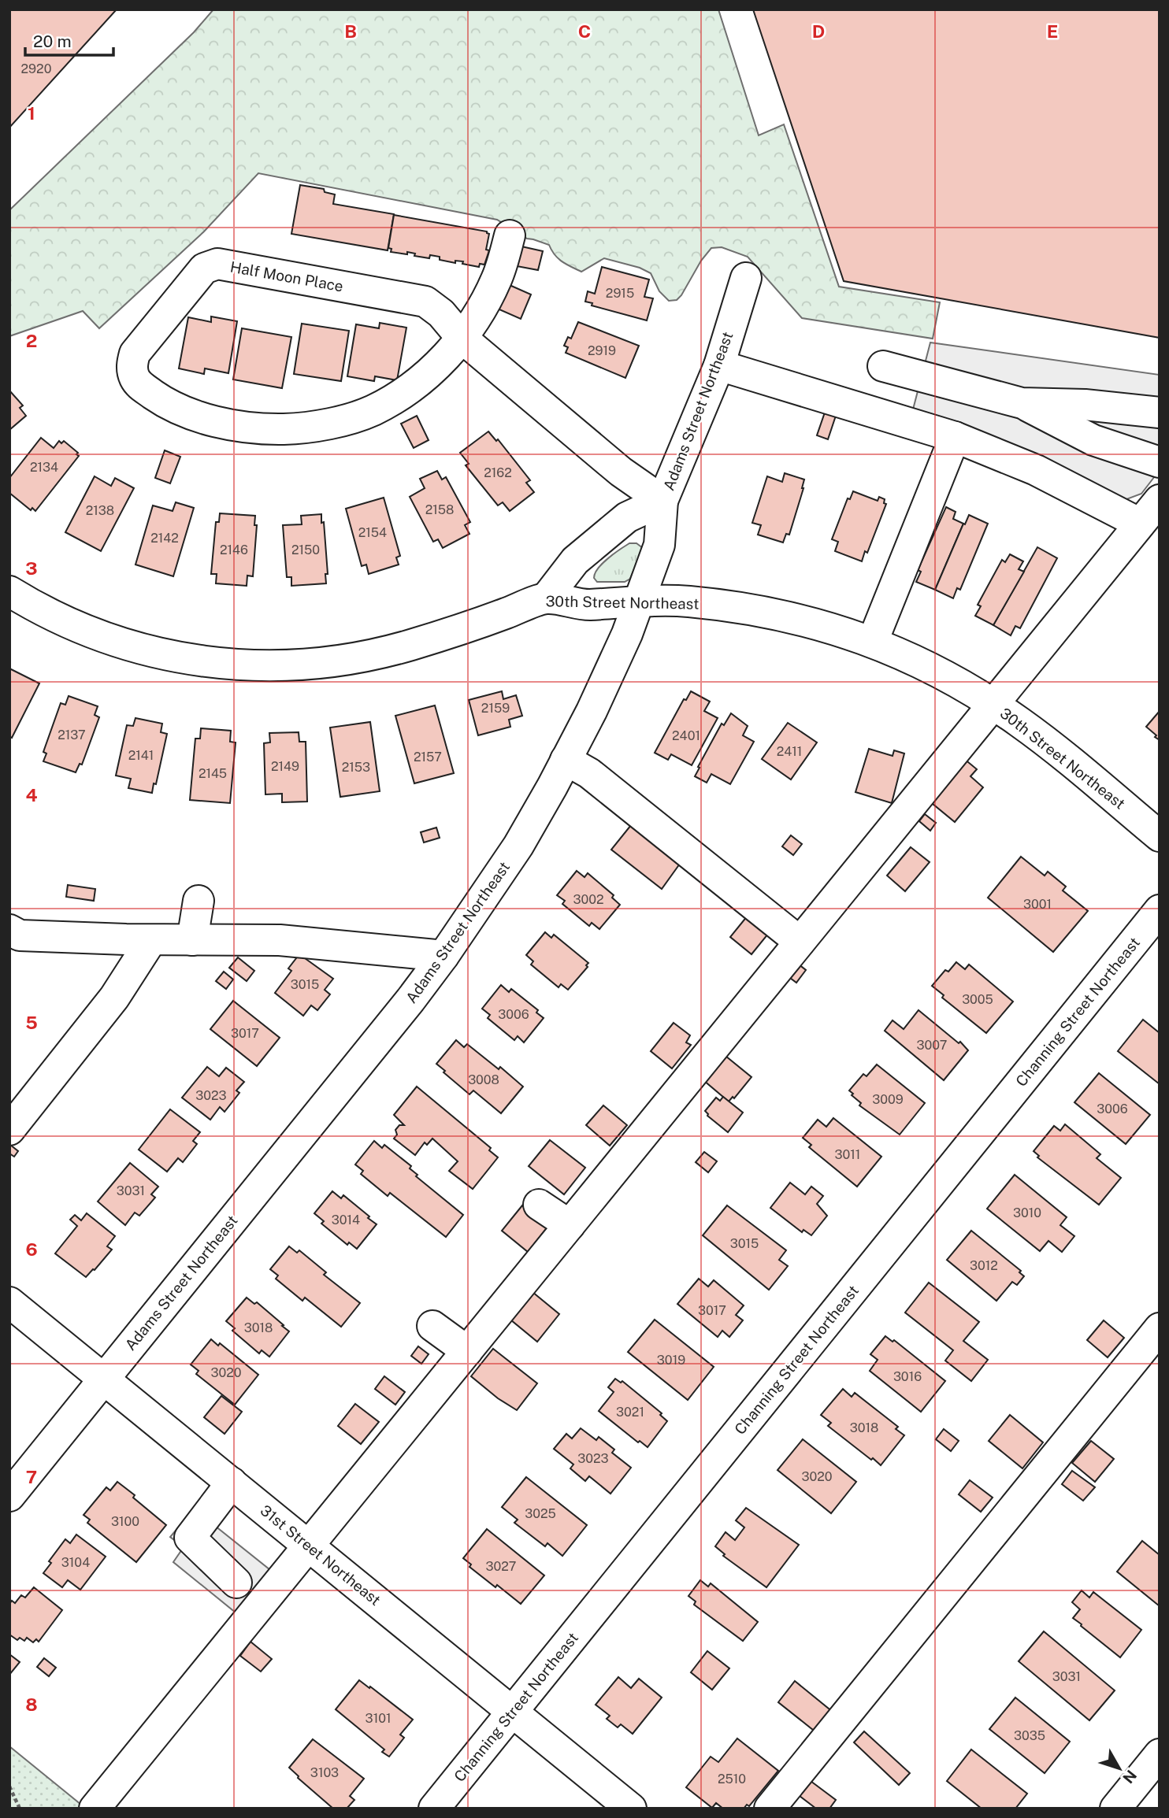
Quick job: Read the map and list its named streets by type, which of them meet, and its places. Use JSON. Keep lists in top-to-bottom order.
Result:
{
  "streets": {
    "street": [
      "Half Moon Place",
      "Adams Street Northeast",
      "30th Street Northeast",
      "Channing Street Northeast",
      "31st Street Northeast"
    ]
  },
  "crossings": [
    ["Half Moon Place", "Adams Street Northeast"],
    ["Adams Street Northeast", "30th Street Northeast"],
    ["Adams Street Northeast", "31st Street Northeast"],
    ["Channing Street Northeast", "31st Street Northeast"]
  ],
  "house_numbers": [
    "2920",
    "2915",
    "2919",
    "2134",
    "2162",
    "2158",
    "2138",
    "2154",
    "2142",
    "2146",
    "2150",
    "2159",
    "2137",
    "2401",
    "2411",
    "2141",
    "2157",
    "2149",
    "2153",
    "2145",
    "3002",
    "3001",
    "3015",
    "3005",
    "3006",
    "3017",
    "3007",
    "3008",
    "3023",
    "3009",
    "3006",
    "3011",
    "3031",
    "3010",
    "3014",
    "3015",
    "3012",
    "3017",
    "3018",
    "3019",
    "3020",
    "3016",
    "3021",
    "3018",
    "3023",
    "3020",
    "3025",
    "3100",
    "3104",
    "3027",
    "3031",
    "3101",
    "3035",
    "3103",
    "2510"
  ],
  "scale_bar": "20 m",
  "north": "bottom right",
  "grid": {
    "columns": [
      "B",
      "C",
      "D",
      "E"
    ],
    "rows": [
      "1",
      "2",
      "3",
      "4",
      "5",
      "6",
      "7",
      "8"
    ]
  }
}
